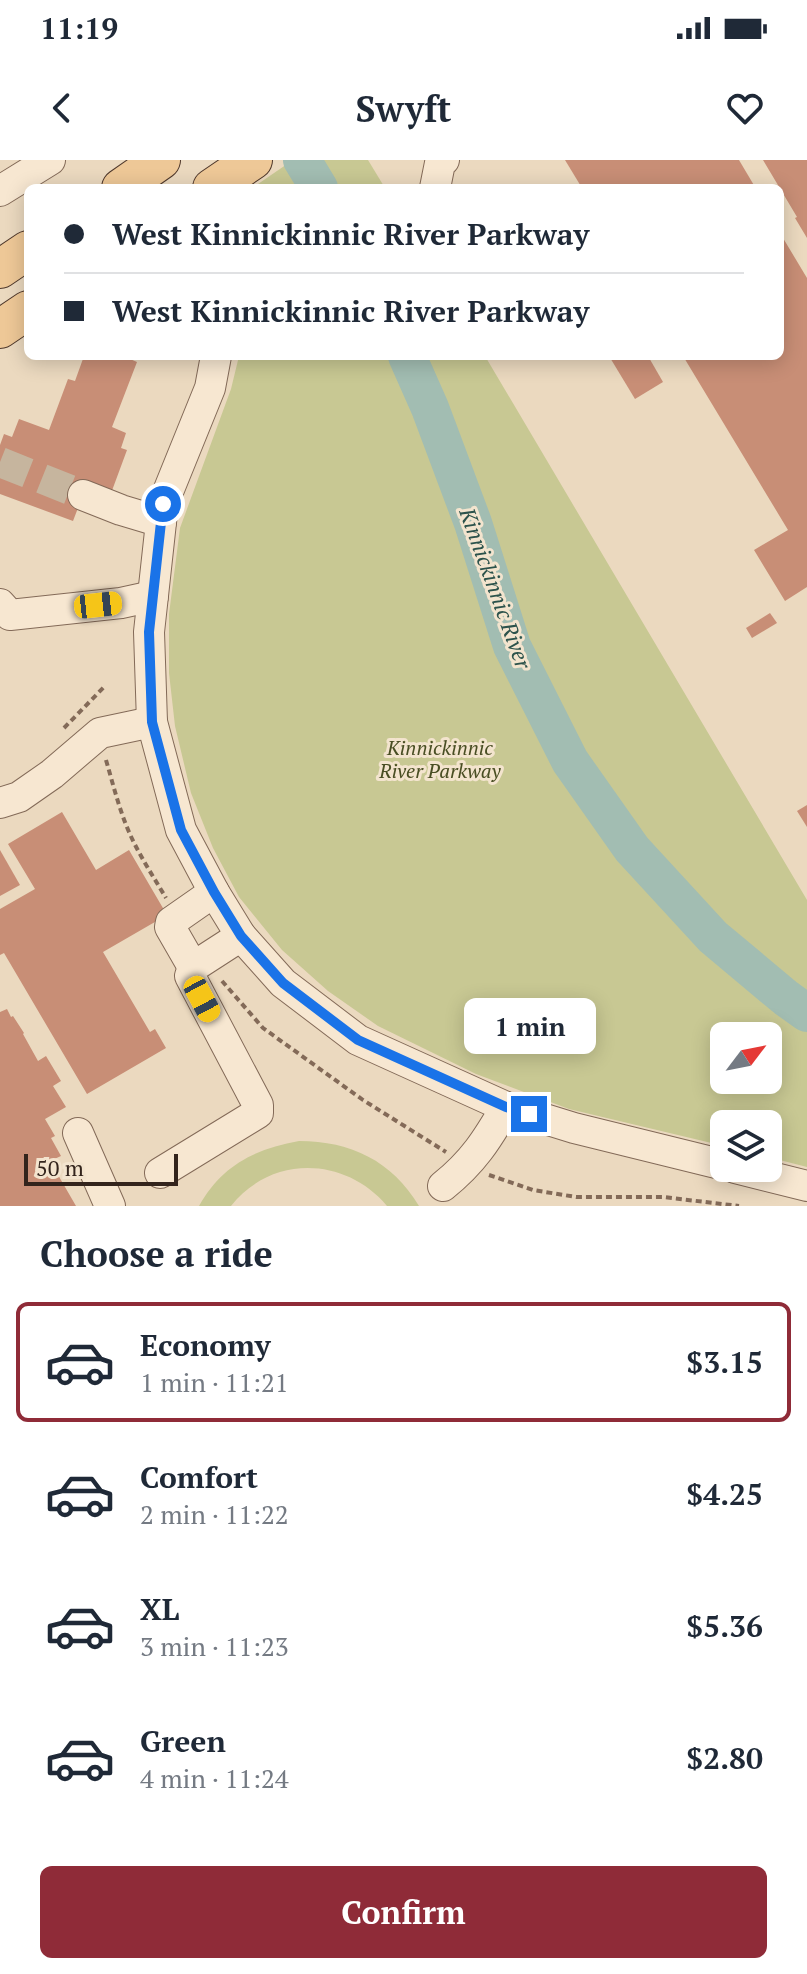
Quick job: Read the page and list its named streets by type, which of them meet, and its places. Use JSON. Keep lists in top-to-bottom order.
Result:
{
  "water": ["Kinnickinnic River"],
  "parks": ["Kinnickinnic River Parkway"],
  "scale_bar": "50 m",
  "north": "top right",
  "page": {
    "status": "11:19",
    "header": "Swyft",
    "banner": ["West Kinnickinnic River Parkway", "West Kinnickinnic River Parkway"],
    "bubble": "1 min",
    "scale": "50 m",
    "heading": "Choose a ride",
    "list": [
      {
        "name": "Economy",
        "note": "1 min · 11:21",
        "value": "$3.15"
      },
      {
        "name": "Comfort",
        "note": "2 min · 11:22",
        "value": "$4.25"
      },
      {
        "name": "XL",
        "note": "3 min · 11:23",
        "value": "$5.36"
      },
      {
        "name": "Green",
        "note": "4 min · 11:24",
        "value": "$2.80"
      }
    ],
    "buttons": "Confirm"
  }
}
